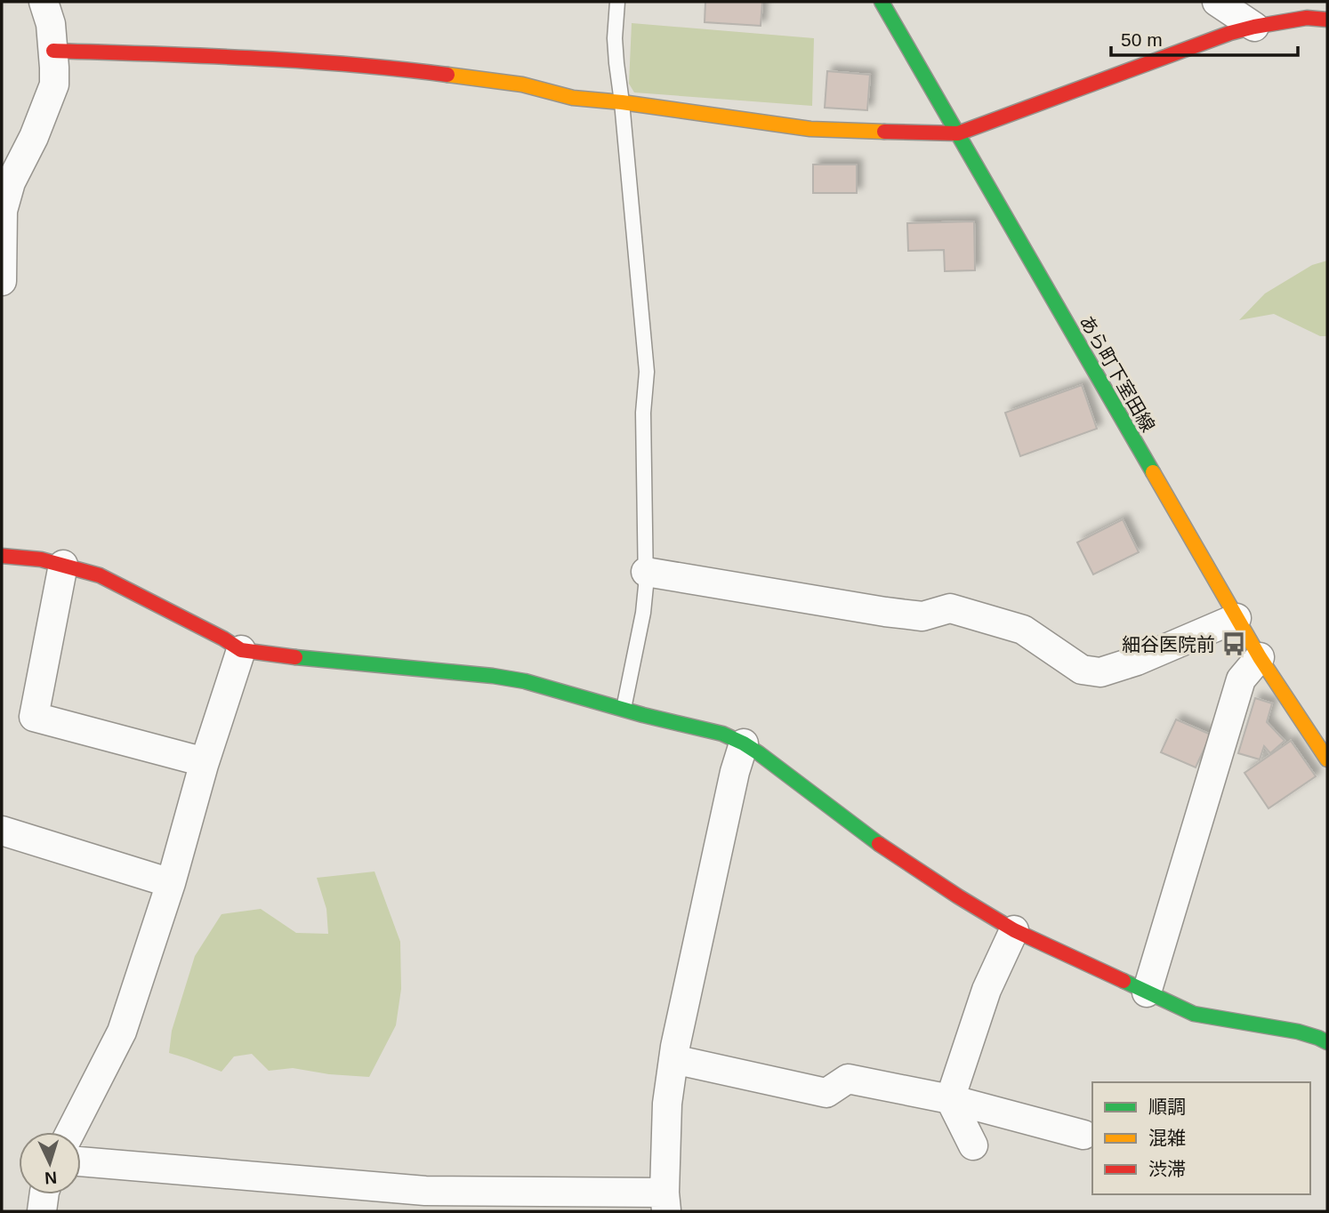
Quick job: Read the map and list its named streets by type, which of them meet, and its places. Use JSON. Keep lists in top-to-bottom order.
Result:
{
  "streets": {
    "street": ["あら町下室田線"]
  },
  "places": {
    "bus stop": ["細谷医院前"]
  },
  "legend": ["順調", "混雑", "渋滞"],
  "scale_bar": "50 m",
  "north": "bottom"
}
